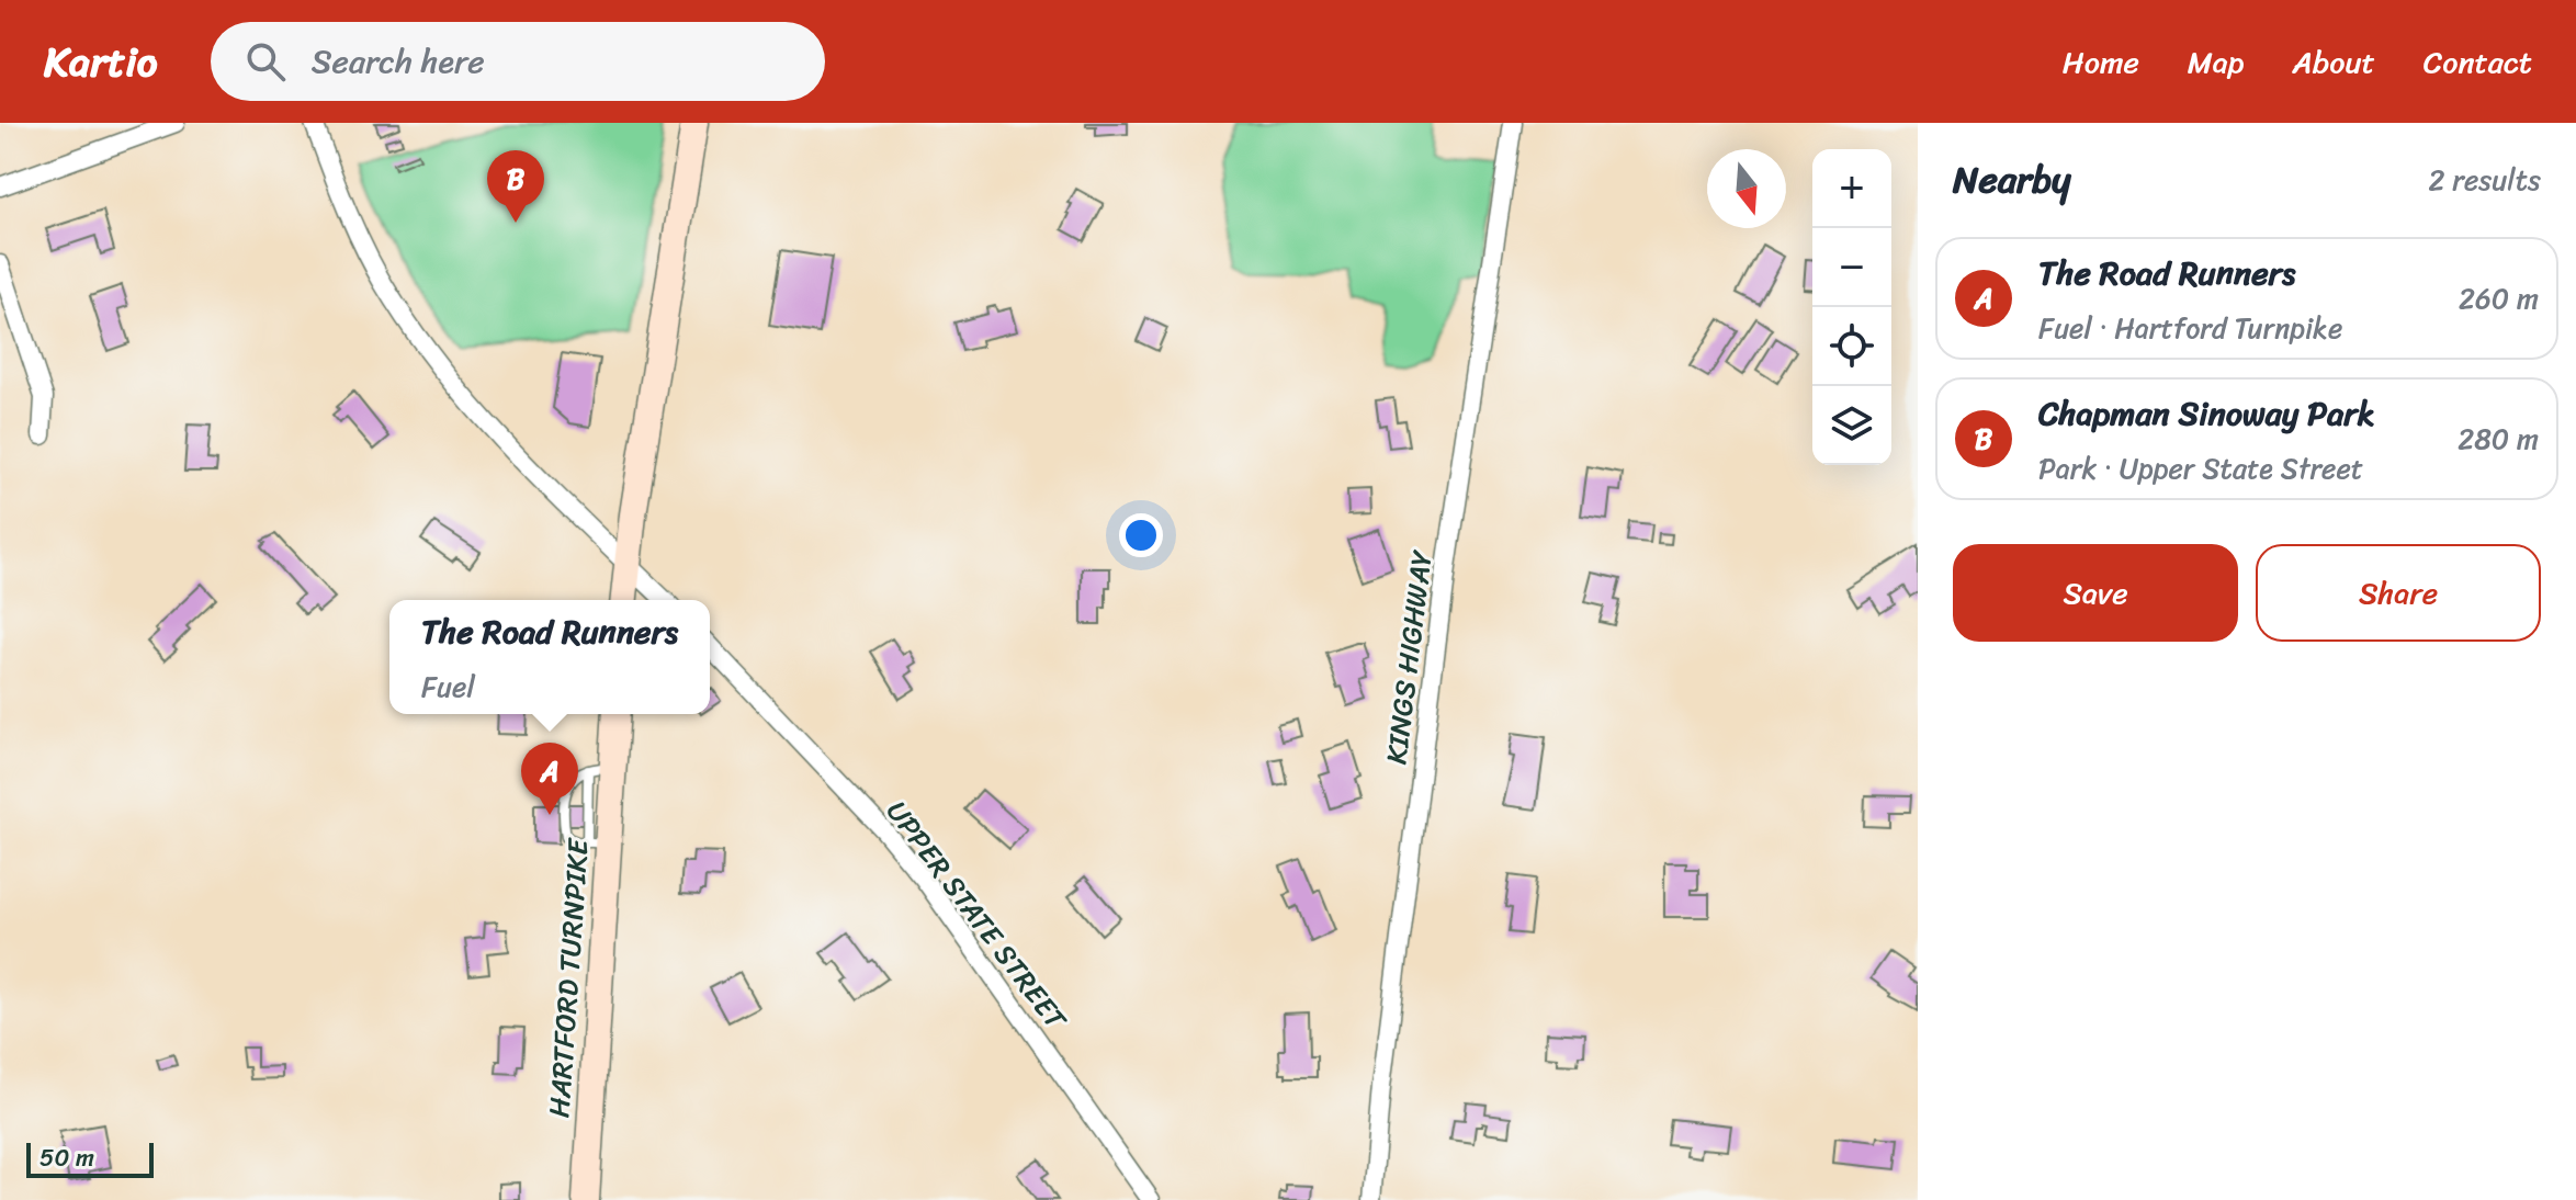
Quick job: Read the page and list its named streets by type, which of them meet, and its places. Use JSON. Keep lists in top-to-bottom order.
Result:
{
  "streets": {
    "main road": ["HARTFORD TURNPIKE"],
    "street": ["KINGS HIGHWAY", "UPPER STATE STREET"]
  },
  "scale_bar": "50 m",
  "north": "bottom",
  "page": {
    "header": "Kartio",
    "search": "Search here",
    "nav": [
      "Home",
      "Map",
      "About",
      "Contact"
    ],
    "heading": ["Nearby", "2 results"],
    "map_buttons": ["+", "−"],
    "pins": ["B", "A"],
    "list": [
      {
        "mark": "A",
        "name": "The Road Runners",
        "note": "Fuel · Hartford Turnpike",
        "value": "260 m"
      },
      {
        "mark": "B",
        "name": "Chapman Sinoway Park",
        "note": "Park · Upper State Street",
        "value": "280 m"
      }
    ],
    "buttons": ["Save", "Share"],
    "popup": ["The Road Runners", "Fuel"],
    "scale": "50 m"
  }
}
